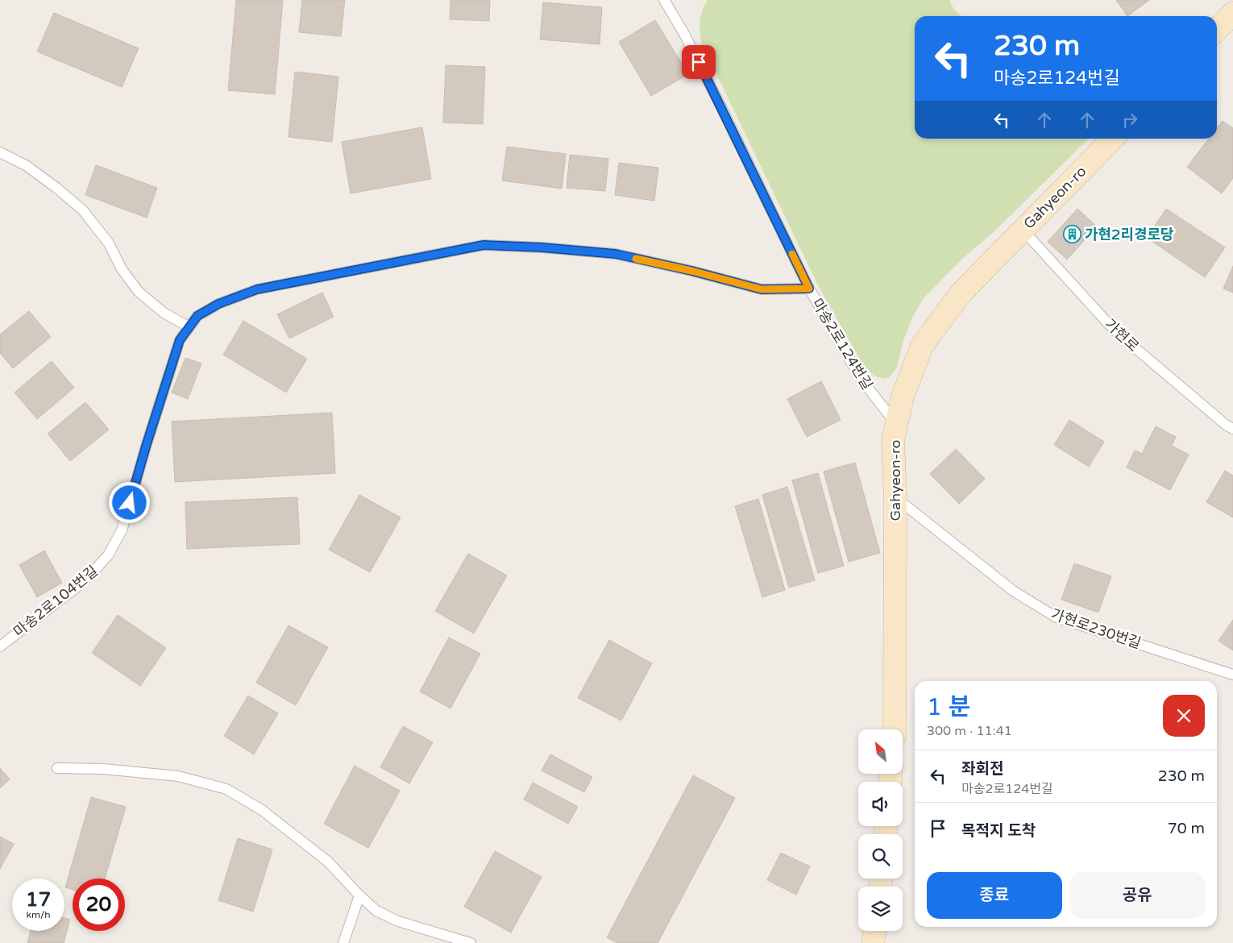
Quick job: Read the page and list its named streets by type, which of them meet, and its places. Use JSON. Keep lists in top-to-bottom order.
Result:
{
  "streets": {
    "street": ["Gahyeon-ro"],
    "lane": [
      "가현로",
      "마송2로124번길",
      "마송2로104번길",
      "가현로230번길"
    ]
  },
  "crossings": [
    ["Gahyeon-ro", "가현로"],
    ["Gahyeon-ro", "마송2로124번길"],
    ["Gahyeon-ro", "가현로230번길"],
    ["마송2로124번길", "마송2로104번길"]
  ],
  "places": {
    "building": ["가현2리경로당"]
  },
  "north": "top left",
  "page": {
    "turn": ["230 m", "마송2로124번길"],
    "heading": ["1 분", "300 m · 11:41"],
    "list": [
      {
        "name": "좌회전",
        "note": "마송2로124번길",
        "value": "230 m"
      },
      {
        "name": "목적지 도착",
        "value": "70 m"
      }
    ],
    "buttons": ["종료", "공유"],
    "speed": "17 km/h",
    "limit": "20"
  }
}
